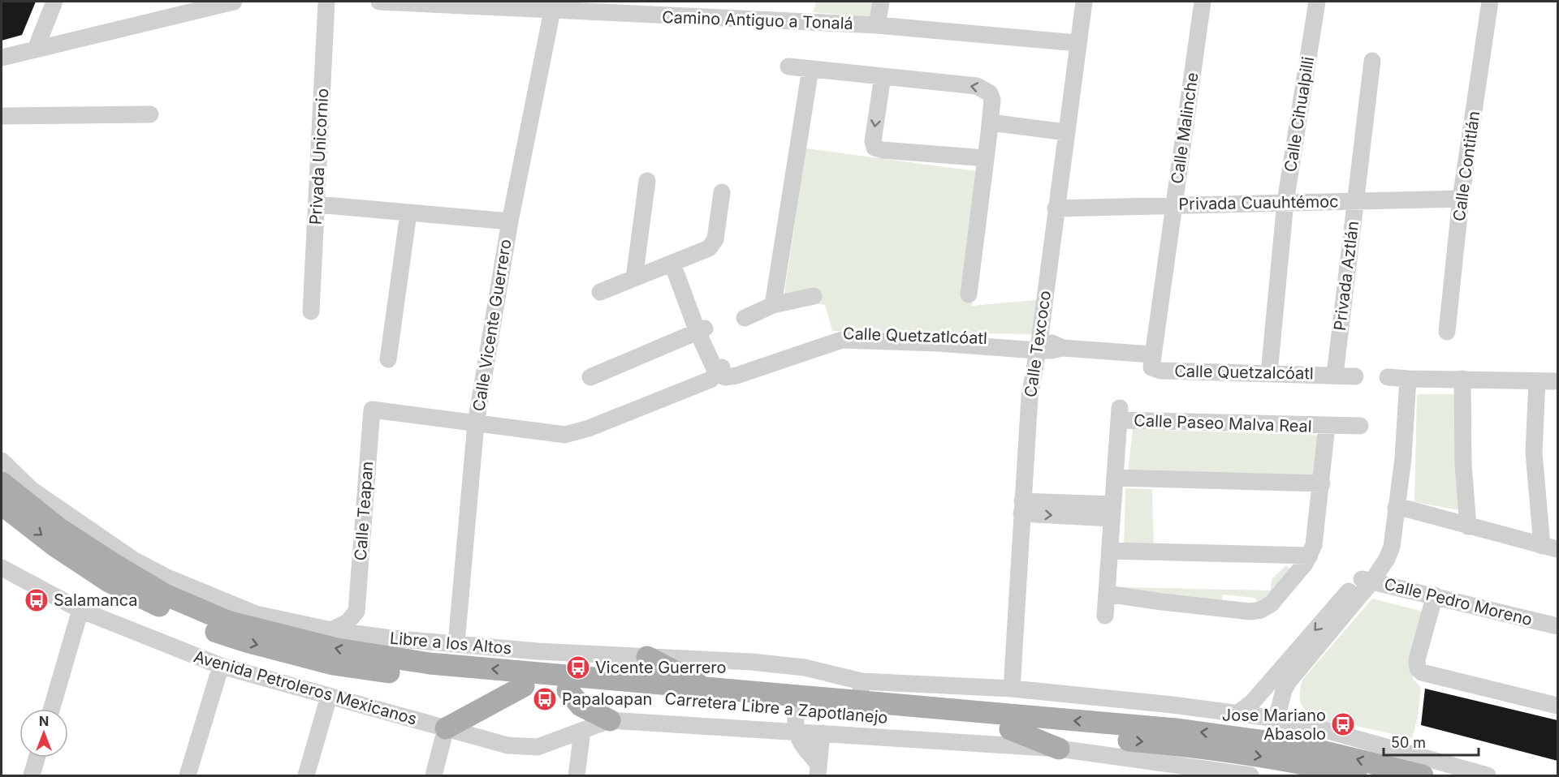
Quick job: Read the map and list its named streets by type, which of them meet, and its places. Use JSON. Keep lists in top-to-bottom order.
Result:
{
  "streets": {
    "main road": ["Carretera Libre a Zapotlanejo"],
    "street": [
      "Camino Antiguo a Tonalá",
      "Calle Cihualpilli",
      "Calle Malinche",
      "Privada Unicornio",
      "Calle Contitlán",
      "Privada Cuauhtémoc",
      "Privada Aztlán",
      "Calle Vicente Guerrero",
      "Calle Quetzatlcóatl",
      "Calle Texcoco",
      "Calle Quetzalcóatl",
      "Calle Paseo Malva Real",
      "Calle Teapan",
      "Calle Pedro Moreno",
      "Libre a los Altos",
      "Avenida Petroleros Mexicanos"
    ]
  },
  "crossings": [
    ["Camino Antiguo a Tonalá", "Calle Vicente Guerrero"],
    ["Camino Antiguo a Tonalá", "Calle Texcoco"],
    ["Calle Cihualpilli", "Privada Cuauhtémoc"],
    ["Calle Cihualpilli", "Calle Quetzalcóatl"],
    ["Calle Malinche", "Privada Cuauhtémoc"],
    ["Calle Malinche", "Calle Quetzatlcóatl"],
    ["Calle Malinche", "Calle Quetzalcóatl"],
    ["Calle Contitlán", "Privada Cuauhtémoc"],
    ["Privada Cuauhtémoc", "Privada Aztlán"],
    ["Privada Cuauhtémoc", "Calle Texcoco"],
    ["Privada Aztlán", "Calle Quetzalcóatl"],
    ["Calle Vicente Guerrero", "Calle Quetzatlcóatl"],
    ["Calle Vicente Guerrero", "Libre a los Altos"],
    ["Calle Quetzatlcóatl", "Calle Texcoco"],
    ["Calle Quetzatlcóatl", "Calle Quetzalcóatl"],
    ["Calle Quetzatlcóatl", "Calle Teapan"],
    ["Calle Texcoco", "Carretera Libre a Zapotlanejo"],
    ["Libre a los Altos", "Carretera Libre a Zapotlanejo"]
  ],
  "places": {
    "bus stop": [
      "Salamanca",
      "Vicente Guerrero",
      "Papaloapan",
      "Jose Mariano Abasolo"
    ]
  },
  "scale_bar": "50 m",
  "north": "top"
}
